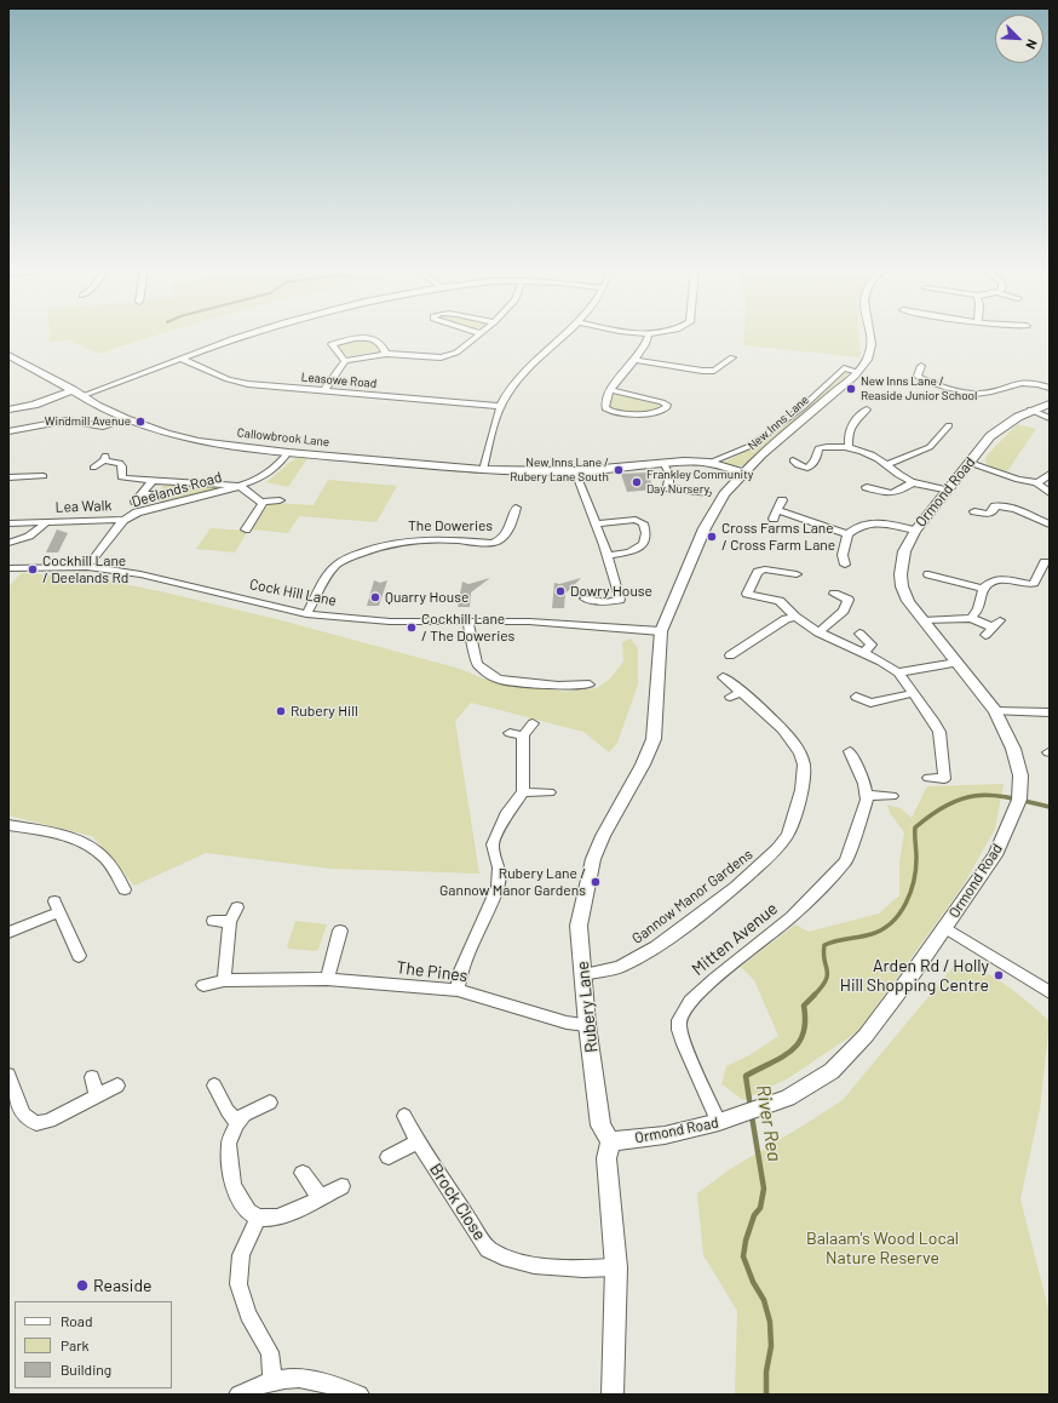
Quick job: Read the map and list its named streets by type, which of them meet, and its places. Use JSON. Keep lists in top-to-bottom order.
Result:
{
  "streets": {
    "street": [
      "Leasowe Road",
      "New Inns Lane",
      "Callowbrook Lane",
      "Deelands Road",
      "Ormond Road",
      "Lea Walk",
      "The Doweries",
      "Cock Hill Lane",
      "Gannow Manor Gardens",
      "Mitten Avenue",
      "The Pines",
      "Rubery Lane",
      "Brock Close"
    ]
  },
  "crossings": [
    ["New Inns Lane", "Callowbrook Lane"],
    ["Callowbrook Lane", "Deelands Road"],
    ["Deelands Road", "Lea Walk"],
    ["Deelands Road", "Cock Hill Lane"],
    ["Ormond Road", "Mitten Avenue"],
    ["Ormond Road", "Rubery Lane"],
    ["The Doweries", "Cock Hill Lane"],
    ["Cock Hill Lane", "Rubery Lane"],
    ["Gannow Manor Gardens", "Rubery Lane"],
    ["The Pines", "Rubery Lane"]
  ],
  "water": ["River Rea"],
  "parks": ["Balaam's Wood Local Nature Reserve"],
  "places": [
    "New Inns Lane / Reaside Junior School",
    "Windmill Avenue",
    "New Inns Lane / Rubery Lane South",
    "Frankley Community Day Nursery",
    "Cross Farms Lane / Cross Farm Lane",
    "Cockhill Lane / Deelands Rd",
    "Dowry House",
    "Quarry House",
    "Cockhill Lane / The Doweries",
    "Rubery Hill",
    "Rubery Lane / Gannow Manor Gardens",
    "Arden Rd / Holly Hill Shopping Centre",
    "Reaside"
  ],
  "legend": ["Road", "Park", "Building"],
  "north": "bottom right"
}
